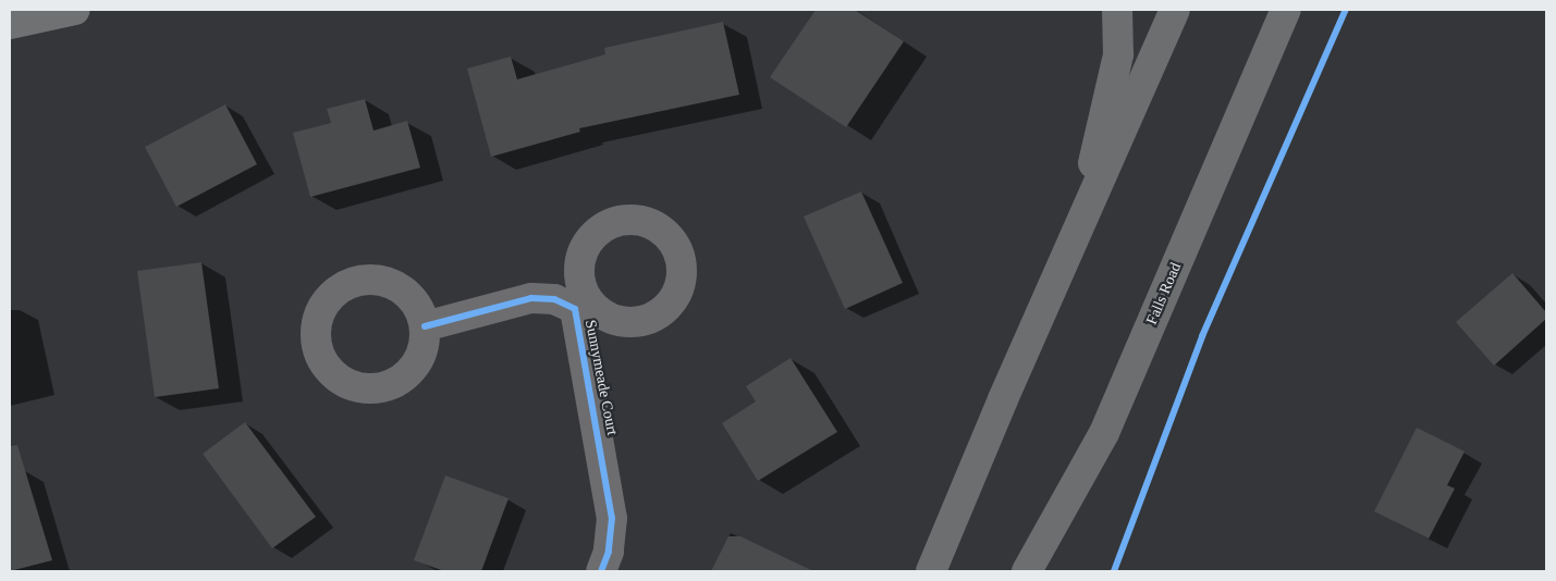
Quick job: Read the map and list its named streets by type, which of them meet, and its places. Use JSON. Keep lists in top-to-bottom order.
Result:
{
  "streets": {
    "main road": ["Falls Road"],
    "street": ["Sunnymeade Court"]
  }
}
